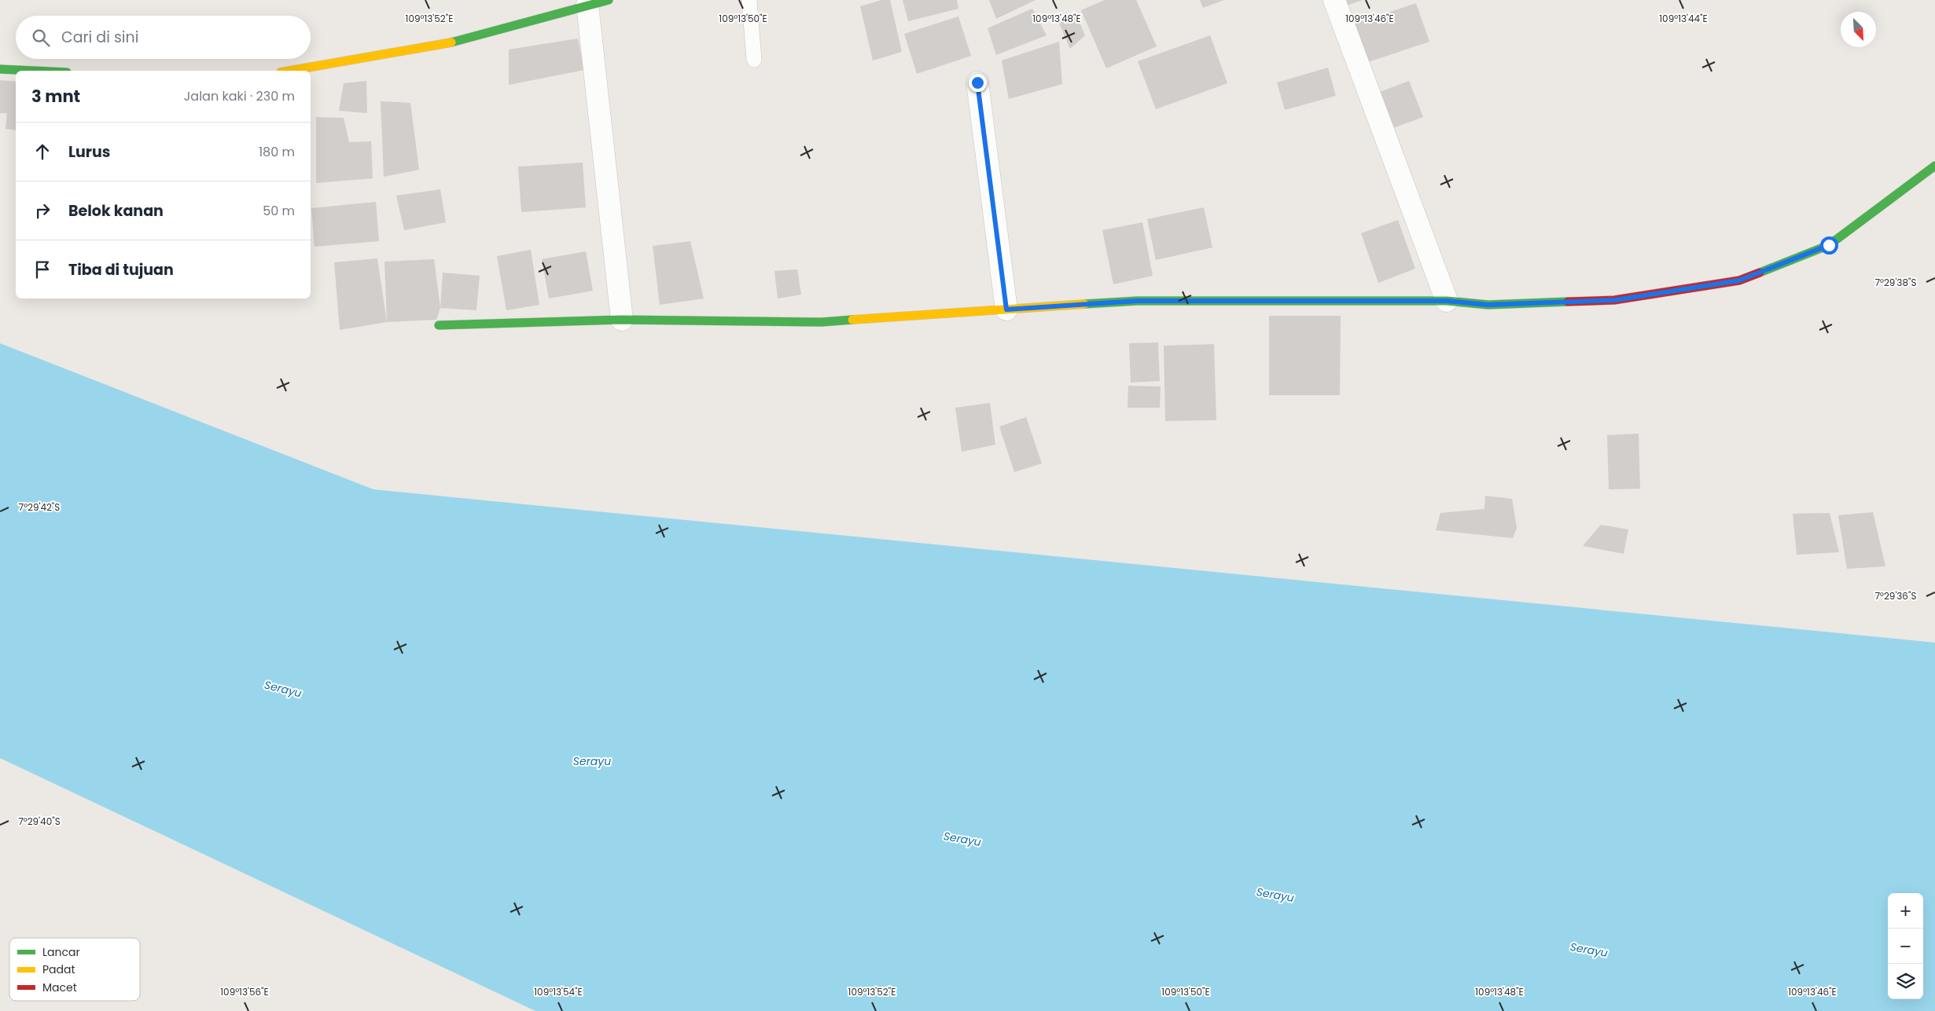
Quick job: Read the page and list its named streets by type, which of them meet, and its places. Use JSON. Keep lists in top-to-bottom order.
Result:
{
  "water": ["Serayu"],
  "legend": ["Lancar", "Padat", "Macet"],
  "north": "bottom right",
  "page": {
    "search": "Cari di sini",
    "heading": ["3 mnt", "Jalan kaki · 230 m"],
    "list": [
      ["Lurus", "180 m"],
      ["Belok kanan", "50 m"],
      "Tiba di tujuan"
    ],
    "map_buttons": ["+", "−"]
  },
  "coordinates": [
    "109°13'52\"E",
    "109°13'50\"E",
    "109°13'48\"E",
    "109°13'46\"E",
    "109°13'44\"E",
    "7°29'38\"S",
    "7°29'42\"S",
    "7°29'36\"S",
    "7°29'40\"S",
    "109°13'56\"E",
    "109°13'54\"E"
  ]
}
